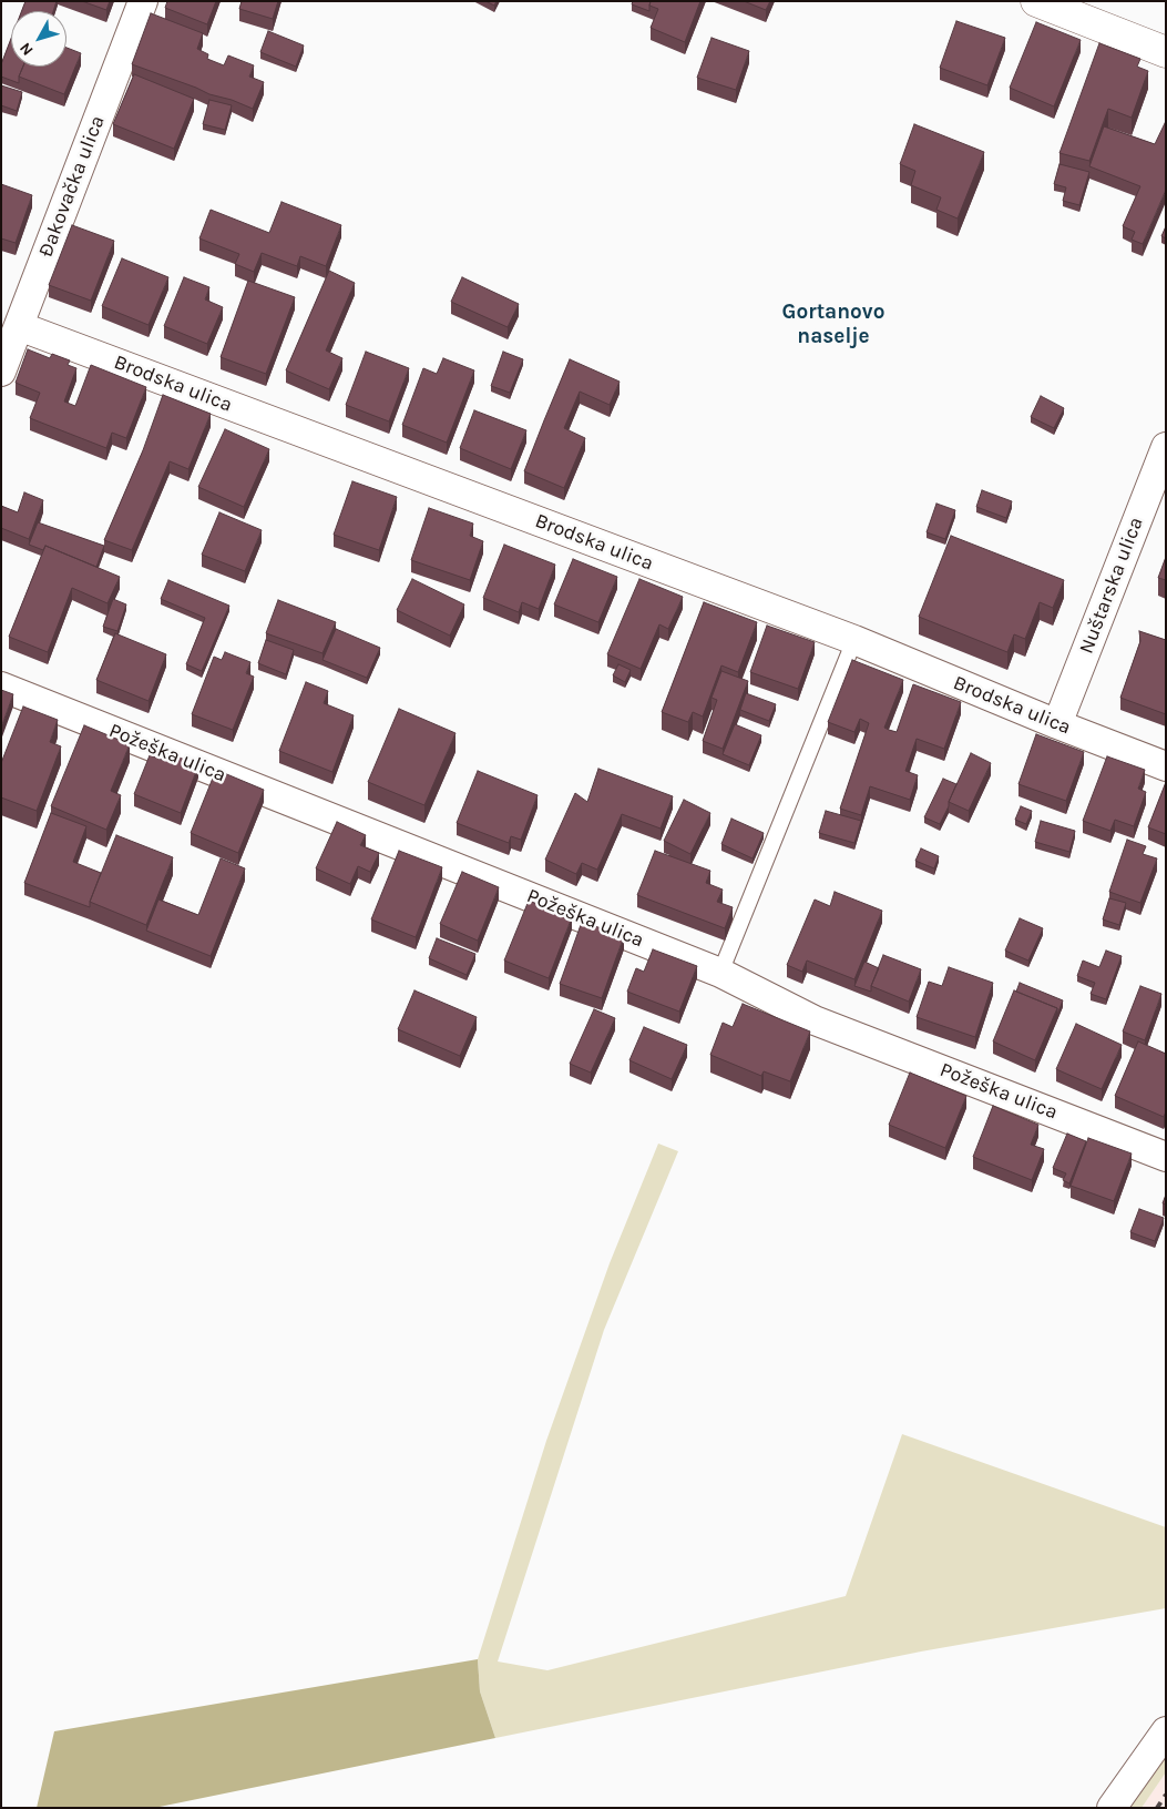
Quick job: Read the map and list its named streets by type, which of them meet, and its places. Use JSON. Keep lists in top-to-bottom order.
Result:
{
  "streets": {
    "street": [
      "Đakovačka ulica",
      "Brodska ulica",
      "Nuštarska ulica",
      "Požeška ulica"
    ]
  },
  "crossings": [
    ["Đakovačka ulica", "Brodska ulica"],
    ["Brodska ulica", "Nuštarska ulica"]
  ],
  "districts": ["Gortanovo naselje"],
  "north": "bottom left"
}
